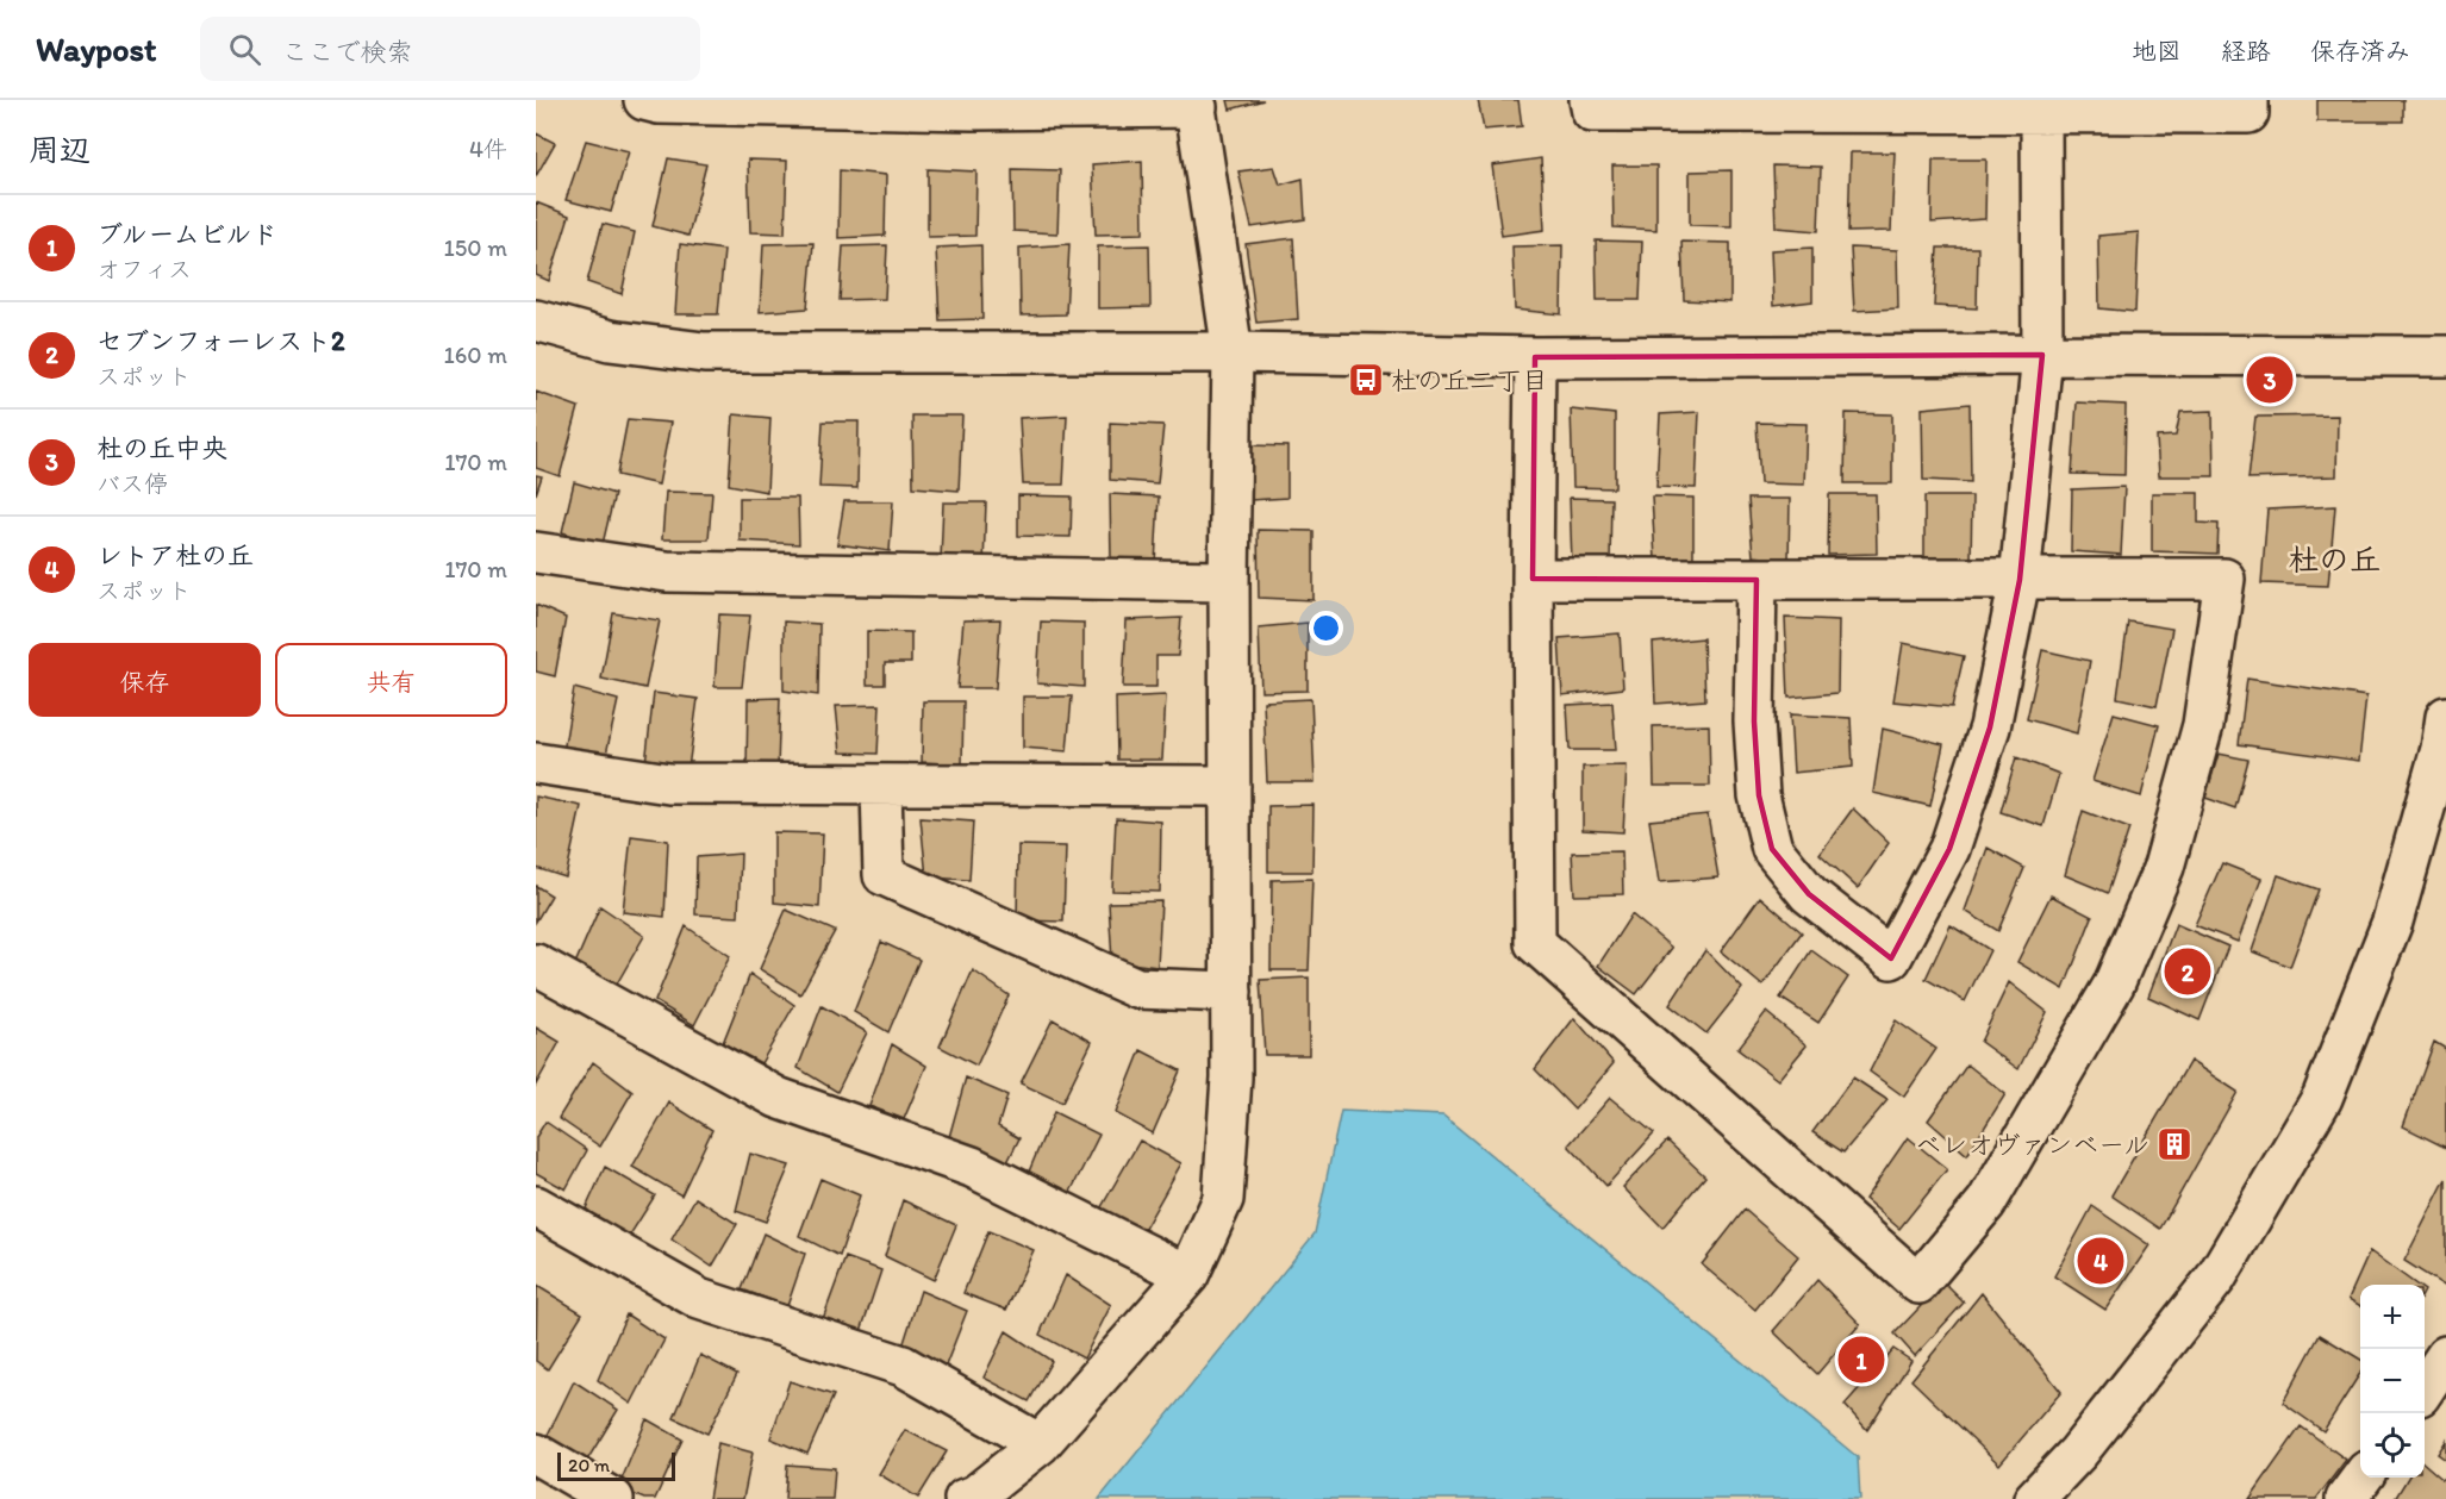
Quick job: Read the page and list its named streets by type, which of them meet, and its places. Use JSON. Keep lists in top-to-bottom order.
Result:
{
  "districts": ["杜の丘"],
  "places": {
    "bus stop": ["杜の丘二丁目"],
    "building": ["ベレオヴァンベール"]
  },
  "scale_bar": "20 m",
  "page": {
    "header": "Waypost",
    "search": "ここで検索",
    "nav": ["地図", "経路", "保存済み"],
    "heading": ["周辺", "4件"],
    "list": [
      {
        "mark": "1",
        "name": "ブルームビルド",
        "note": "オフィス",
        "value": "150 m"
      },
      {
        "mark": "2",
        "name": "セブンフォーレスト2",
        "note": "スポット",
        "value": "160 m"
      },
      {
        "mark": "3",
        "name": "杜の丘中央",
        "note": "バス停",
        "value": "170 m"
      },
      {
        "mark": "4",
        "name": "レトア杜の丘",
        "note": "スポット",
        "value": "170 m"
      }
    ],
    "pins": [
      "3",
      "2",
      "4",
      "1"
    ],
    "buttons": ["保存", "共有"],
    "map_buttons": ["+", "−"],
    "scale": "20 m"
  }
}
